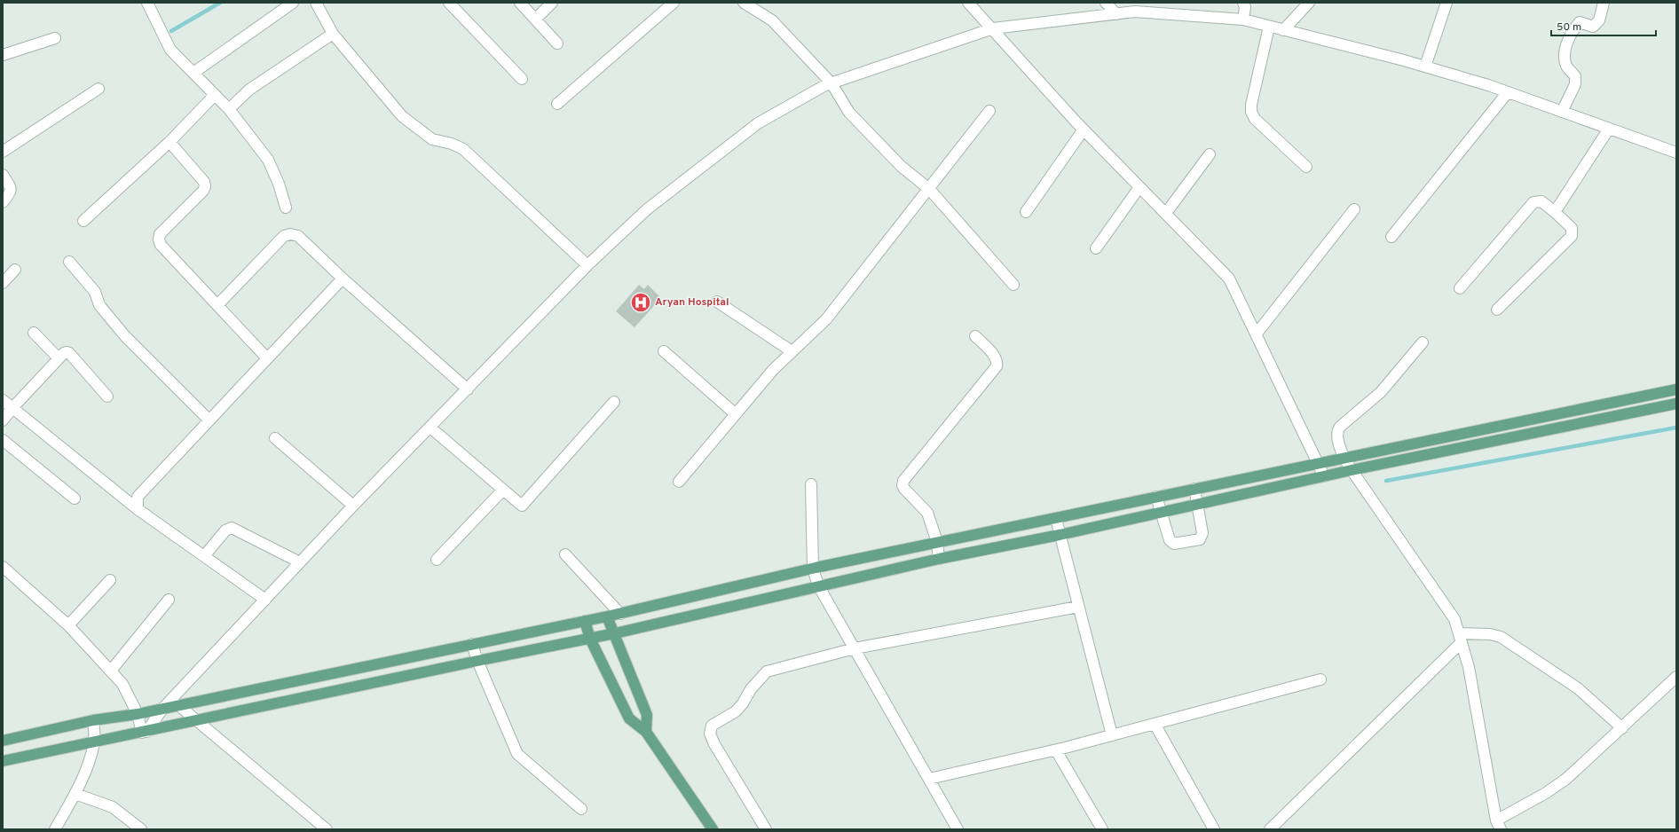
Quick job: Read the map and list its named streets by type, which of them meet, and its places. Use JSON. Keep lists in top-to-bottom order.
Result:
{
  "places": {
    "hospital": ["Aryan Hospital"]
  },
  "scale_bar": "50 m"
}
